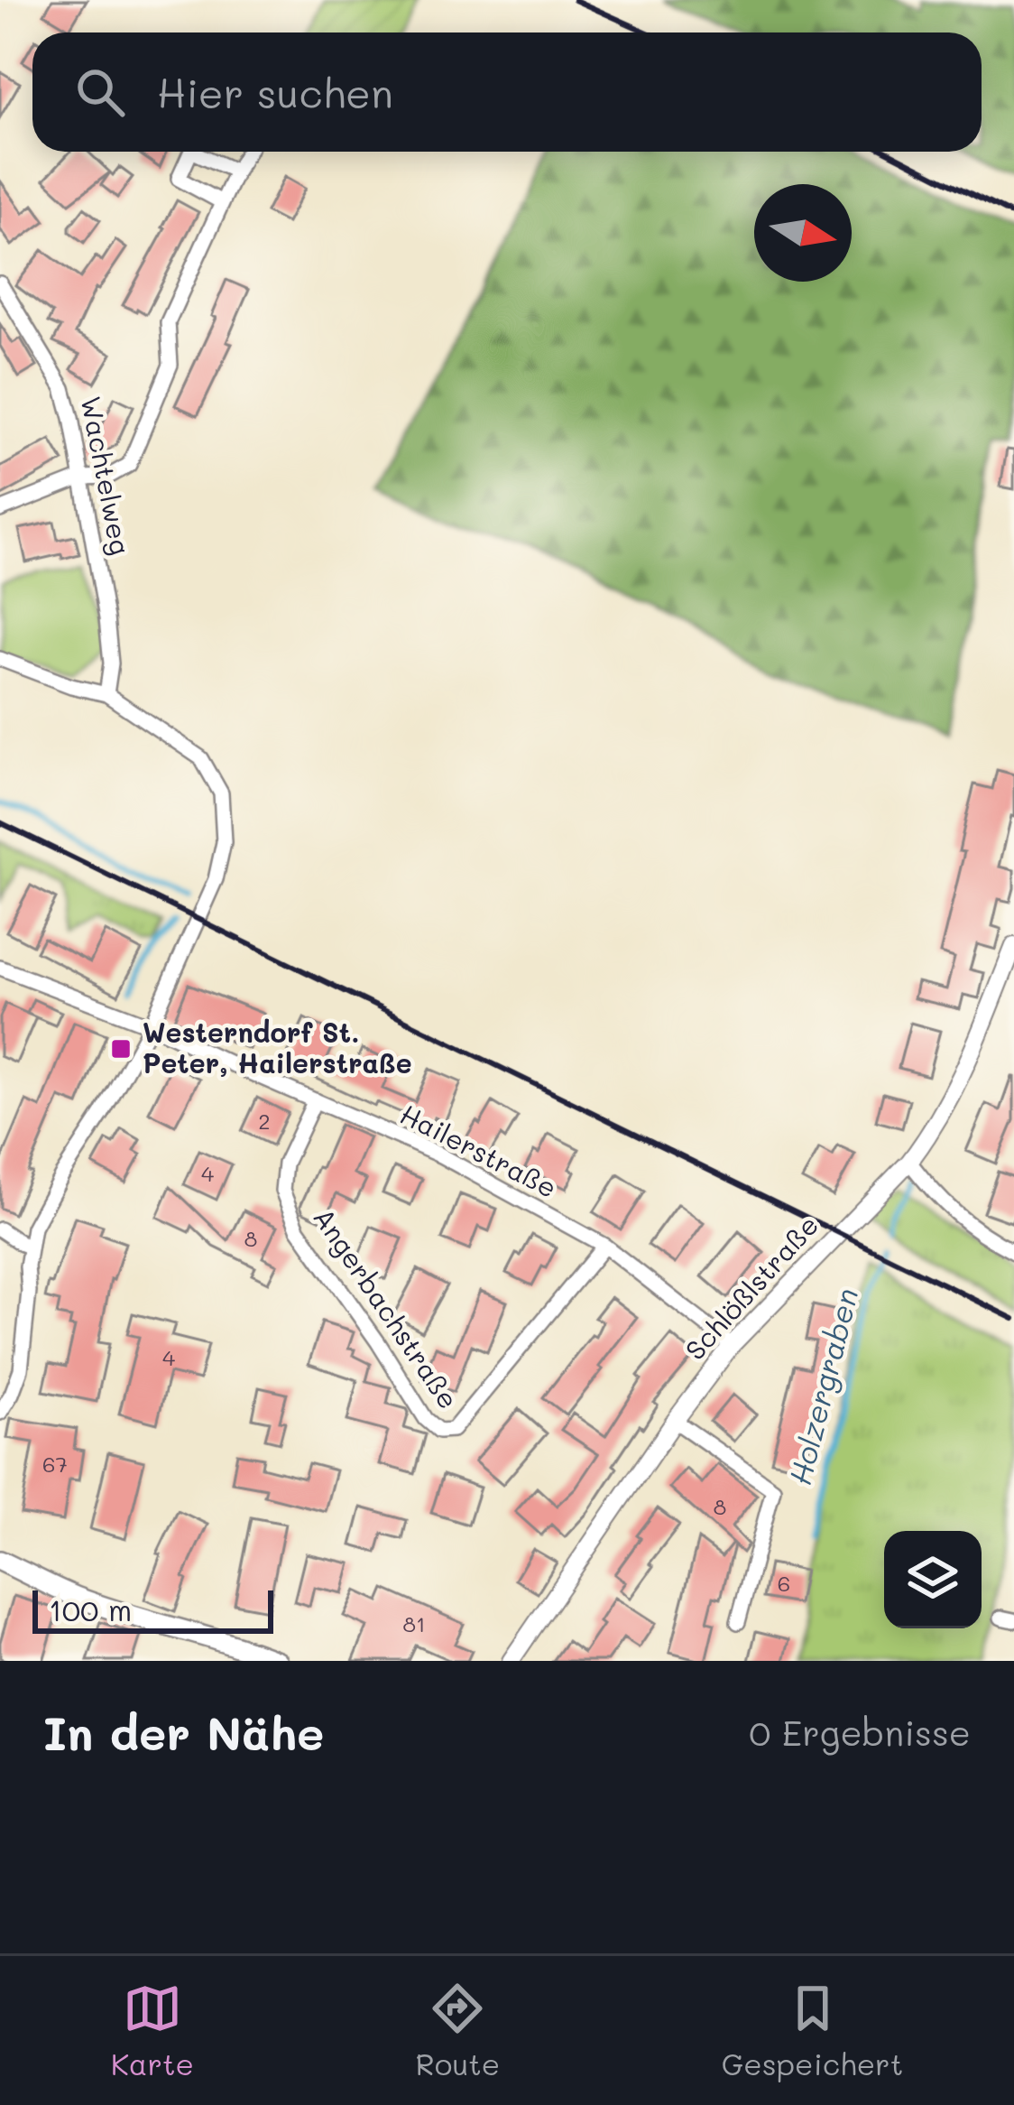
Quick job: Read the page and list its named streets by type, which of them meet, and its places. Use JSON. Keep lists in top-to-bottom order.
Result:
{
  "streets": {
    "street": [
      "Wachtelweg",
      "Hailerstraße",
      "Schlößlstraße",
      "Angerbachstraße"
    ]
  },
  "crossings": [
    ["Hailerstraße", "Schlößlstraße"],
    ["Hailerstraße", "Angerbachstraße"]
  ],
  "water": ["Holzergraben"],
  "places": {
    "transit": ["Westerndorf St. Peter, Hailerstraße"]
  },
  "house_numbers": [
    "2",
    "4",
    "8",
    "4",
    "67",
    "8",
    "6",
    "81"
  ],
  "scale_bar": "100 m",
  "north": "right",
  "page": {
    "search": "Hier suchen",
    "scale": "100 m",
    "heading": ["In der Nähe", "0 Ergebnisse"],
    "nav": ["Karte", "Route", "Gespeichert"]
  }
}
